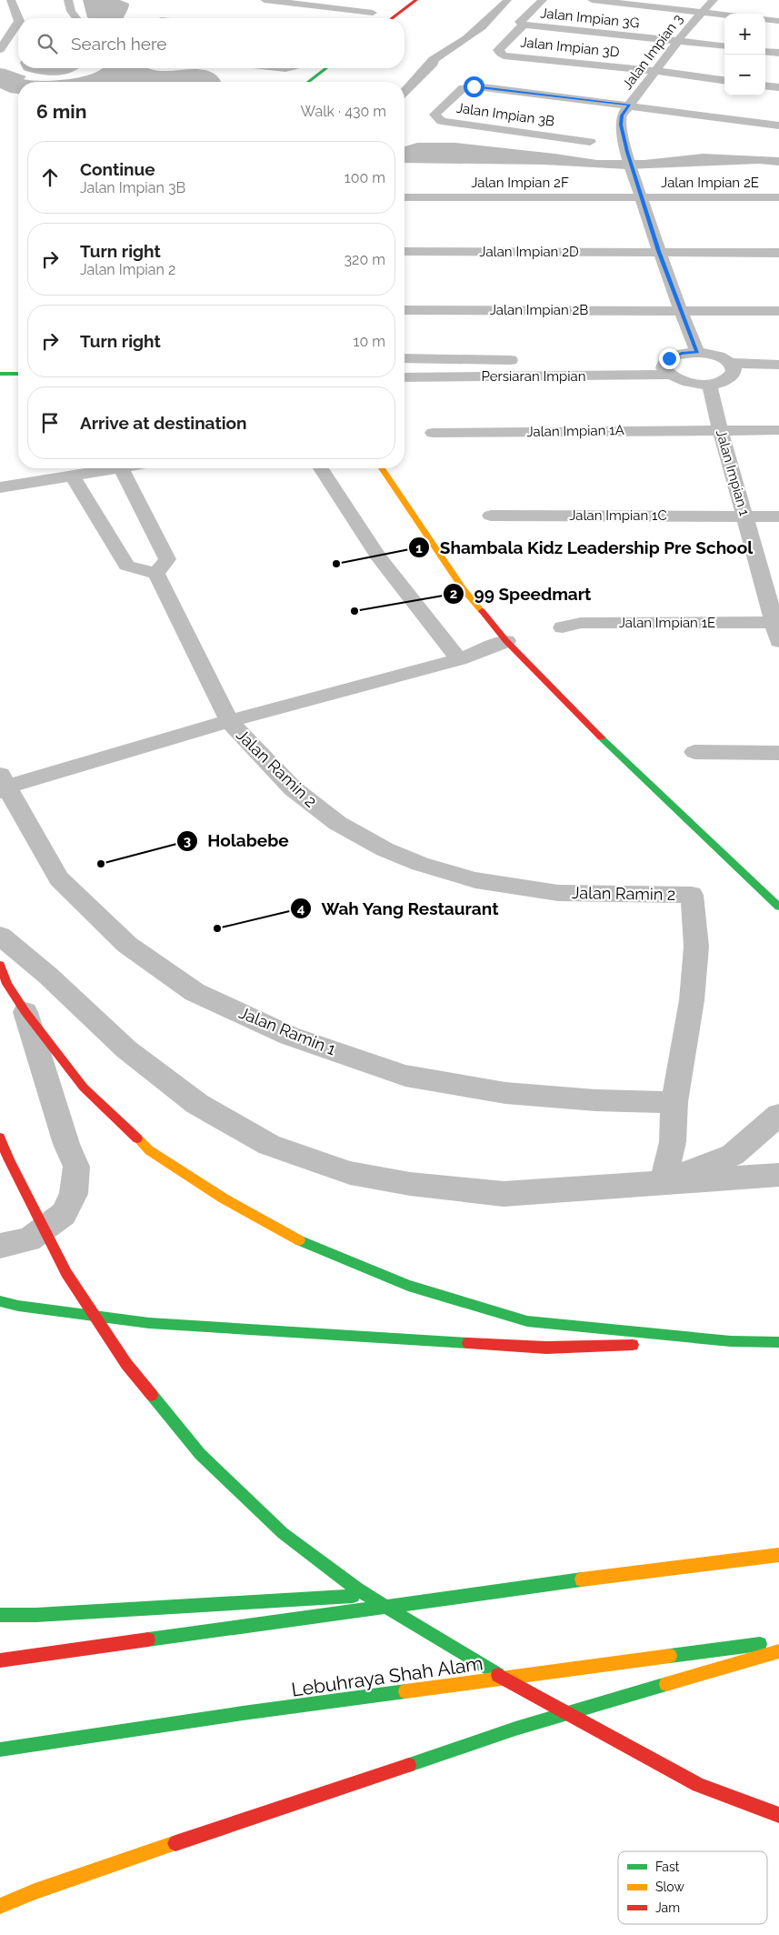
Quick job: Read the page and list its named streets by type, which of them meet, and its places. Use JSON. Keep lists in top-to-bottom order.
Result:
{
  "streets": {
    "main road": ["Lebuhraya Shah Alam"],
    "street": [
      "Jalan Impian 3G",
      "Jalan Impian 3D",
      "Jalan Impian 3",
      "Jalan Impian 3B",
      "Jalan Impian 2F",
      "Jalan Impian 2E",
      "Jalan Impian 2D",
      "Jalan Impian 2B",
      "Persiaran Impian",
      "Jalan Impian 1A",
      "Jalan Impian 1",
      "Jalan Impian 1C",
      "Jalan Impian 1E",
      "Jalan Ramin 2",
      "Jalan Ramin 1"
    ]
  },
  "crossings": [
    ["Jalan Impian 3G", "Jalan Impian 3D"],
    ["Jalan Impian 3G", "Jalan Impian 3"],
    ["Jalan Impian 3D", "Jalan Impian 3"],
    ["Jalan Impian 3", "Jalan Impian 3B"],
    ["Jalan Impian 3", "Jalan Impian 2F"],
    ["Jalan Impian 3", "Jalan Impian 2E"],
    ["Jalan Impian 2F", "Jalan Impian 2E"],
    ["Jalan Impian 1A", "Jalan Impian 1"],
    ["Jalan Impian 1", "Jalan Impian 1C"],
    ["Jalan Impian 1", "Jalan Impian 1E"],
    ["Jalan Ramin 2", "Jalan Ramin 1"]
  ],
  "places": [
    "Shambala Kidz Leadership Pre School",
    "99 Speedmart",
    "Holabebe",
    "Wah Yang Restaurant"
  ],
  "legend": ["Fast", "Slow", "Jam"],
  "page": {
    "map_buttons": ["+", "−"],
    "search": "Search here",
    "heading": ["6 min", "Walk · 430 m"],
    "list": [
      ["Continue", "Jalan Impian 3B", "100 m"],
      ["Turn right", "Jalan Impian 2", "320 m"],
      ["Turn right", "10 m"],
      "Arrive at destination"
    ]
  }
}
